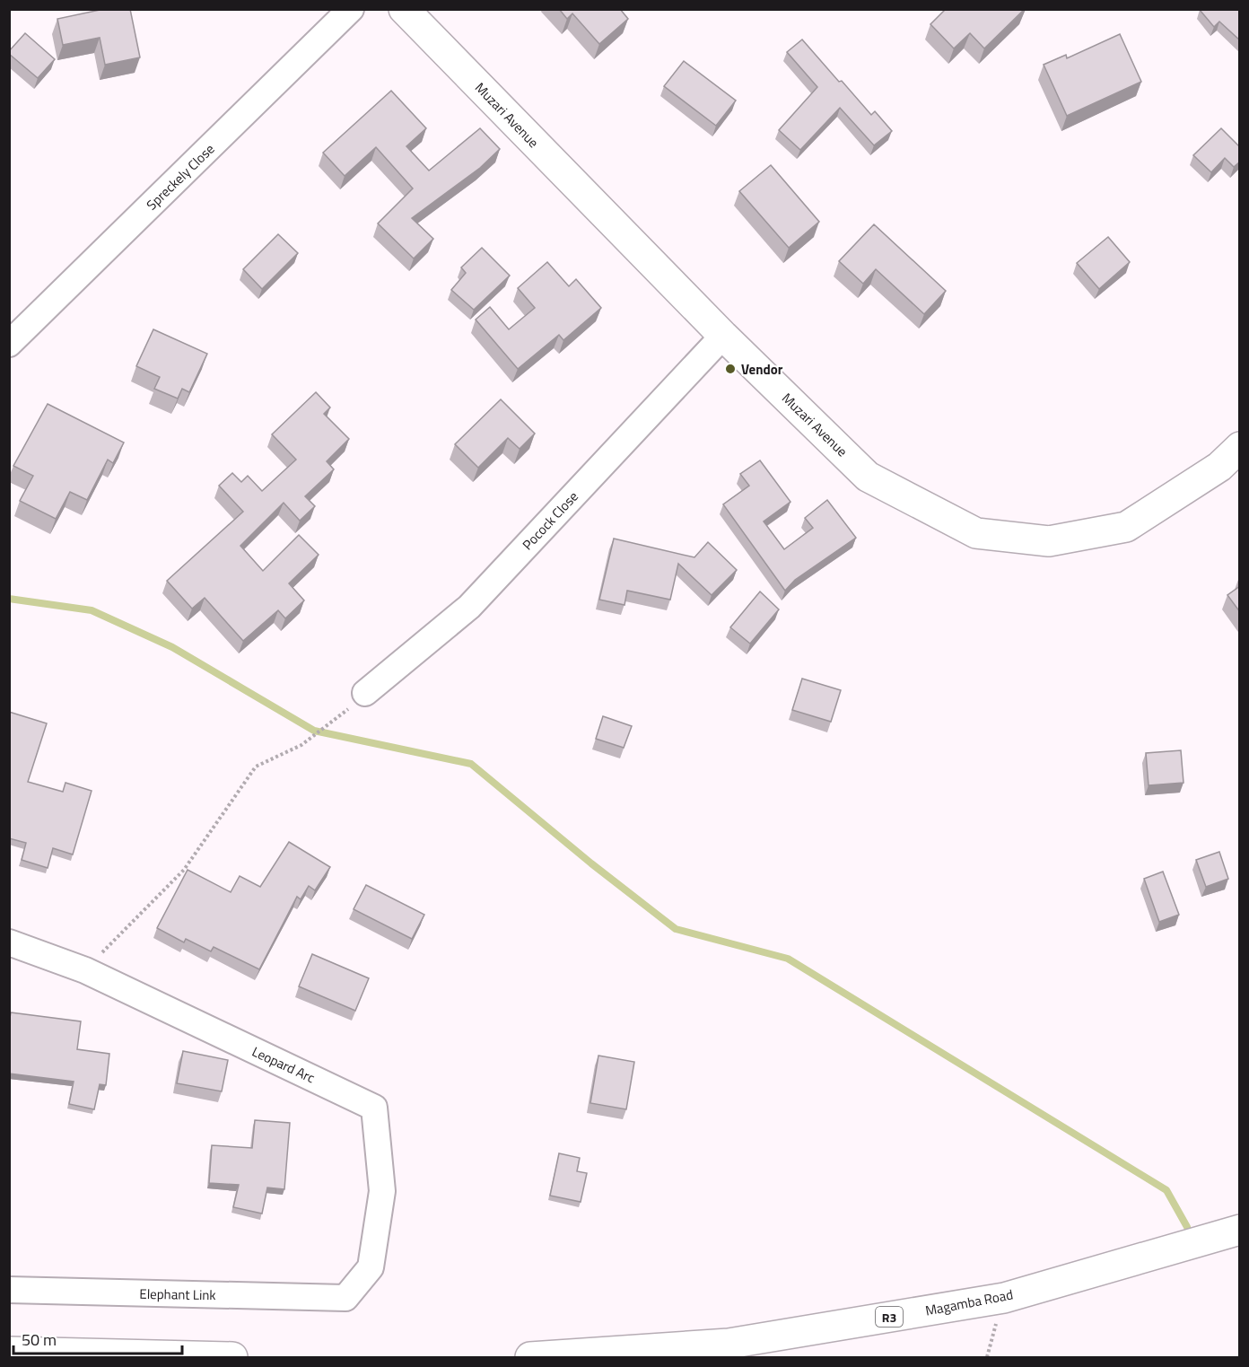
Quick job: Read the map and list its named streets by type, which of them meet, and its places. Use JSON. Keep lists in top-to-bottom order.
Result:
{
  "streets": {
    "main road": ["Muzari Avenue", "Magamba Road", "R3"],
    "street": [
      "Spreckely Close",
      "Pocock Close",
      "Leopard Arc",
      "Elephant Link"
    ]
  },
  "crossings": [
    ["Muzari Avenue", "Pocock Close"],
    ["Leopard Arc", "Elephant Link"]
  ],
  "places": ["Vendor"],
  "scale_bar": "50 m"
}
